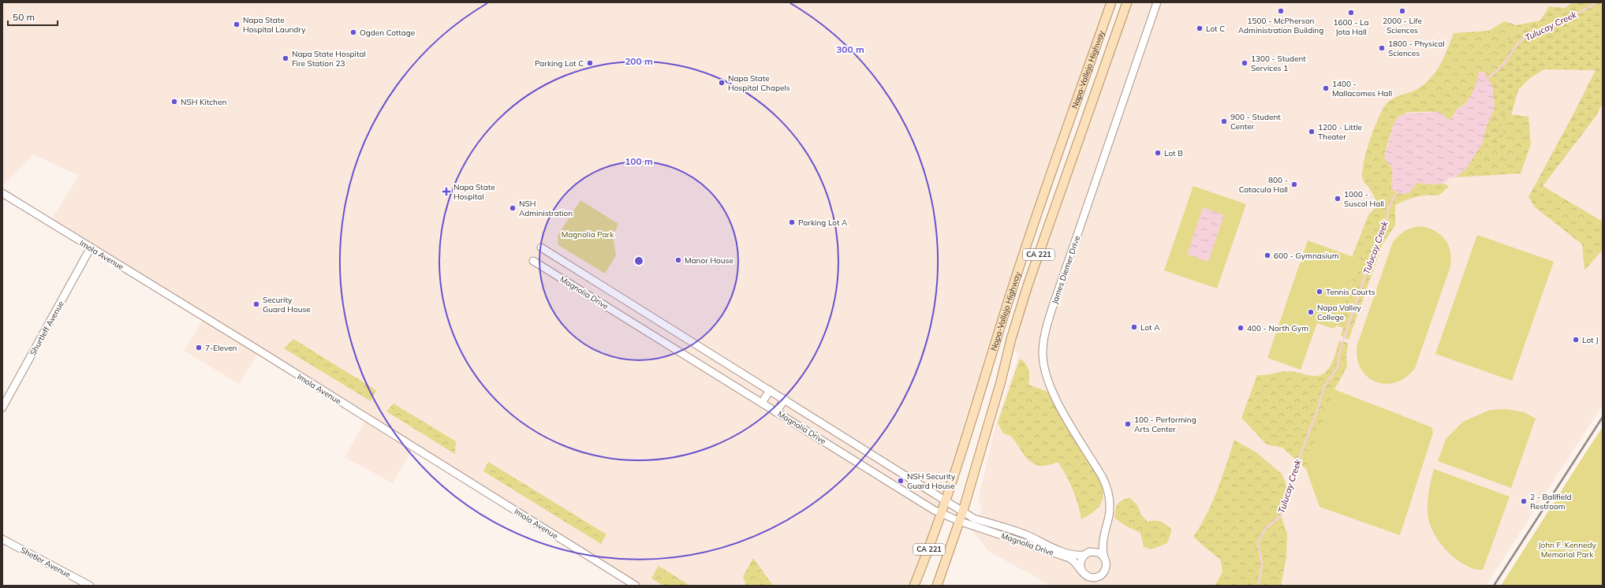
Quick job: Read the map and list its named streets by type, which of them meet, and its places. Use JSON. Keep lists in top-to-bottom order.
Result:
{
  "streets": {
    "main road": ["Napa-Vallejo Highway", "CA 221"],
    "street": [
      "Imola Avenue",
      "James Diemer Drive",
      "Magnolia Drive",
      "Shurtleff Avenue",
      "Shetler Avenue"
    ]
  },
  "crossings": [
    ["Napa-Vallejo Highway", "Magnolia Drive"],
    ["Imola Avenue", "Shurtleff Avenue"],
    ["James Diemer Drive", "Magnolia Drive"]
  ],
  "water": ["Tulucay Creek"],
  "parks": ["Magnolia Park", "John F. Kennedy Memorial Park"],
  "places": {
    "other": [
      "1500 - McPherson Administration Building",
      "2000 - Life Sciences",
      "1600 - La Jota Hall",
      "Napa State Hospital Laundry",
      "Lot C",
      "Ogden Cottage",
      "1800 - Physical Sciences",
      "Napa State Hospital Fire Station 23",
      "Parking Lot C",
      "1300 - Student Services 1",
      "Napa State Hospital Chapels",
      "1400 - Mallacomes Hall",
      "NSH Kitchen",
      "900 - Student Center",
      "1200 - Little Theater",
      "Lot B",
      "800 - Catacula Hall",
      "1000 - Suscol Hall",
      "NSH Administration",
      "Parking Lot A",
      "600 - Gymnasium",
      "Manor House",
      "Tennis Courts",
      "Security Guard House",
      "Napa Valley College",
      "Lot A",
      "400 - North Gym",
      "Lot J",
      "7-Eleven",
      "100 - Performing Arts Center",
      "NSH Security Guard House",
      "2 - Ballfield Restroom"
    ],
    "health": ["Napa State Hospital"]
  },
  "scale_bar": "50 m",
  "rings": ["300 m", "200 m", "100 m"]
}
